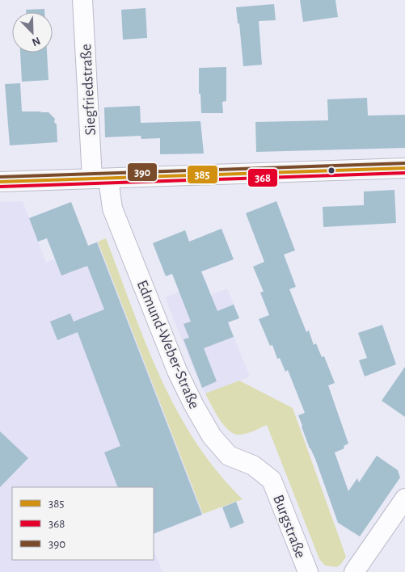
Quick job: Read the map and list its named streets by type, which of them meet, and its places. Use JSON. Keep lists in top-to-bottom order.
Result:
{
  "streets": {
    "street": ["Siegfriedstraße", "Edmund-Weber-Straße", "Burgstraße"]
  },
  "crossings": [
    ["Siegfriedstraße", "Edmund-Weber-Straße"],
    ["Edmund-Weber-Straße", "Burgstraße"]
  ],
  "lines": ["transit line 390", "transit line 385", "transit line 368"],
  "legend": ["385", "368", "390"],
  "north": "bottom right"
}
